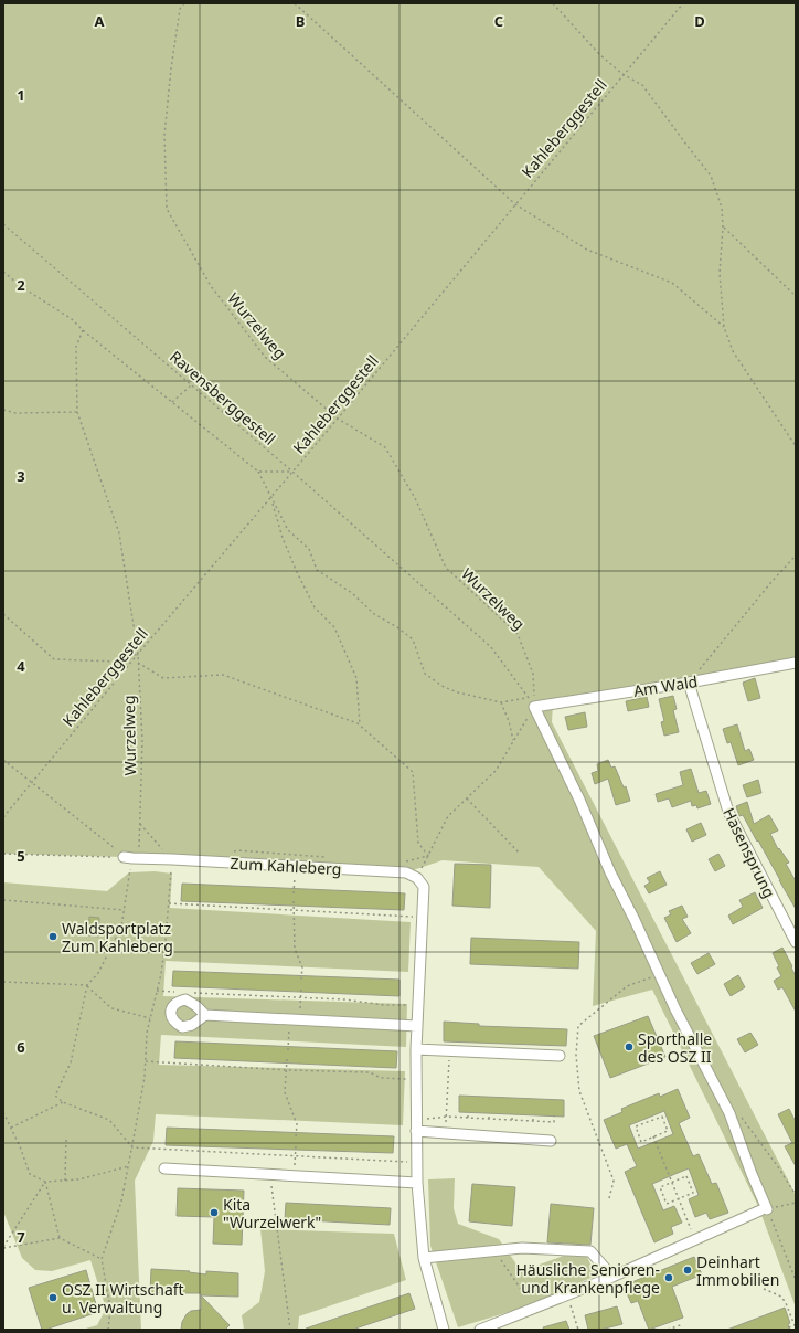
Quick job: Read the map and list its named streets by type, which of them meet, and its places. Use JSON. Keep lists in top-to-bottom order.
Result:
{
  "streets": {
    "street": ["Am Wald", "Hasensprung", "Zum Kahleberg"],
    "path": ["Kahleberggestell", "Wurzelweg", "Ravensberggestell"]
  },
  "crossings": [
    ["Kahleberggestell", "Wurzelweg"],
    ["Kahleberggestell", "Ravensberggestell"],
    ["Wurzelweg", "Ravensberggestell"],
    ["Wurzelweg", "Am Wald"],
    ["Wurzelweg", "Zum Kahleberg"],
    ["Ravensberggestell", "Am Wald"],
    ["Am Wald", "Hasensprung"]
  ],
  "places": [
    "Waldsportplatz Zum Kahleberg",
    "Sporthalle des OSZ II",
    "Kita \"Wurzelwerk\"",
    "Deinhart Immobilien",
    "Häusliche Senioren- und Krankenpflege",
    "OSZ II Wirtschaft u. Verwaltung"
  ],
  "grid": {
    "columns": [
      "A",
      "B",
      "C",
      "D"
    ],
    "rows": [
      "1",
      "2",
      "3",
      "4",
      "5",
      "6",
      "7"
    ]
  }
}
